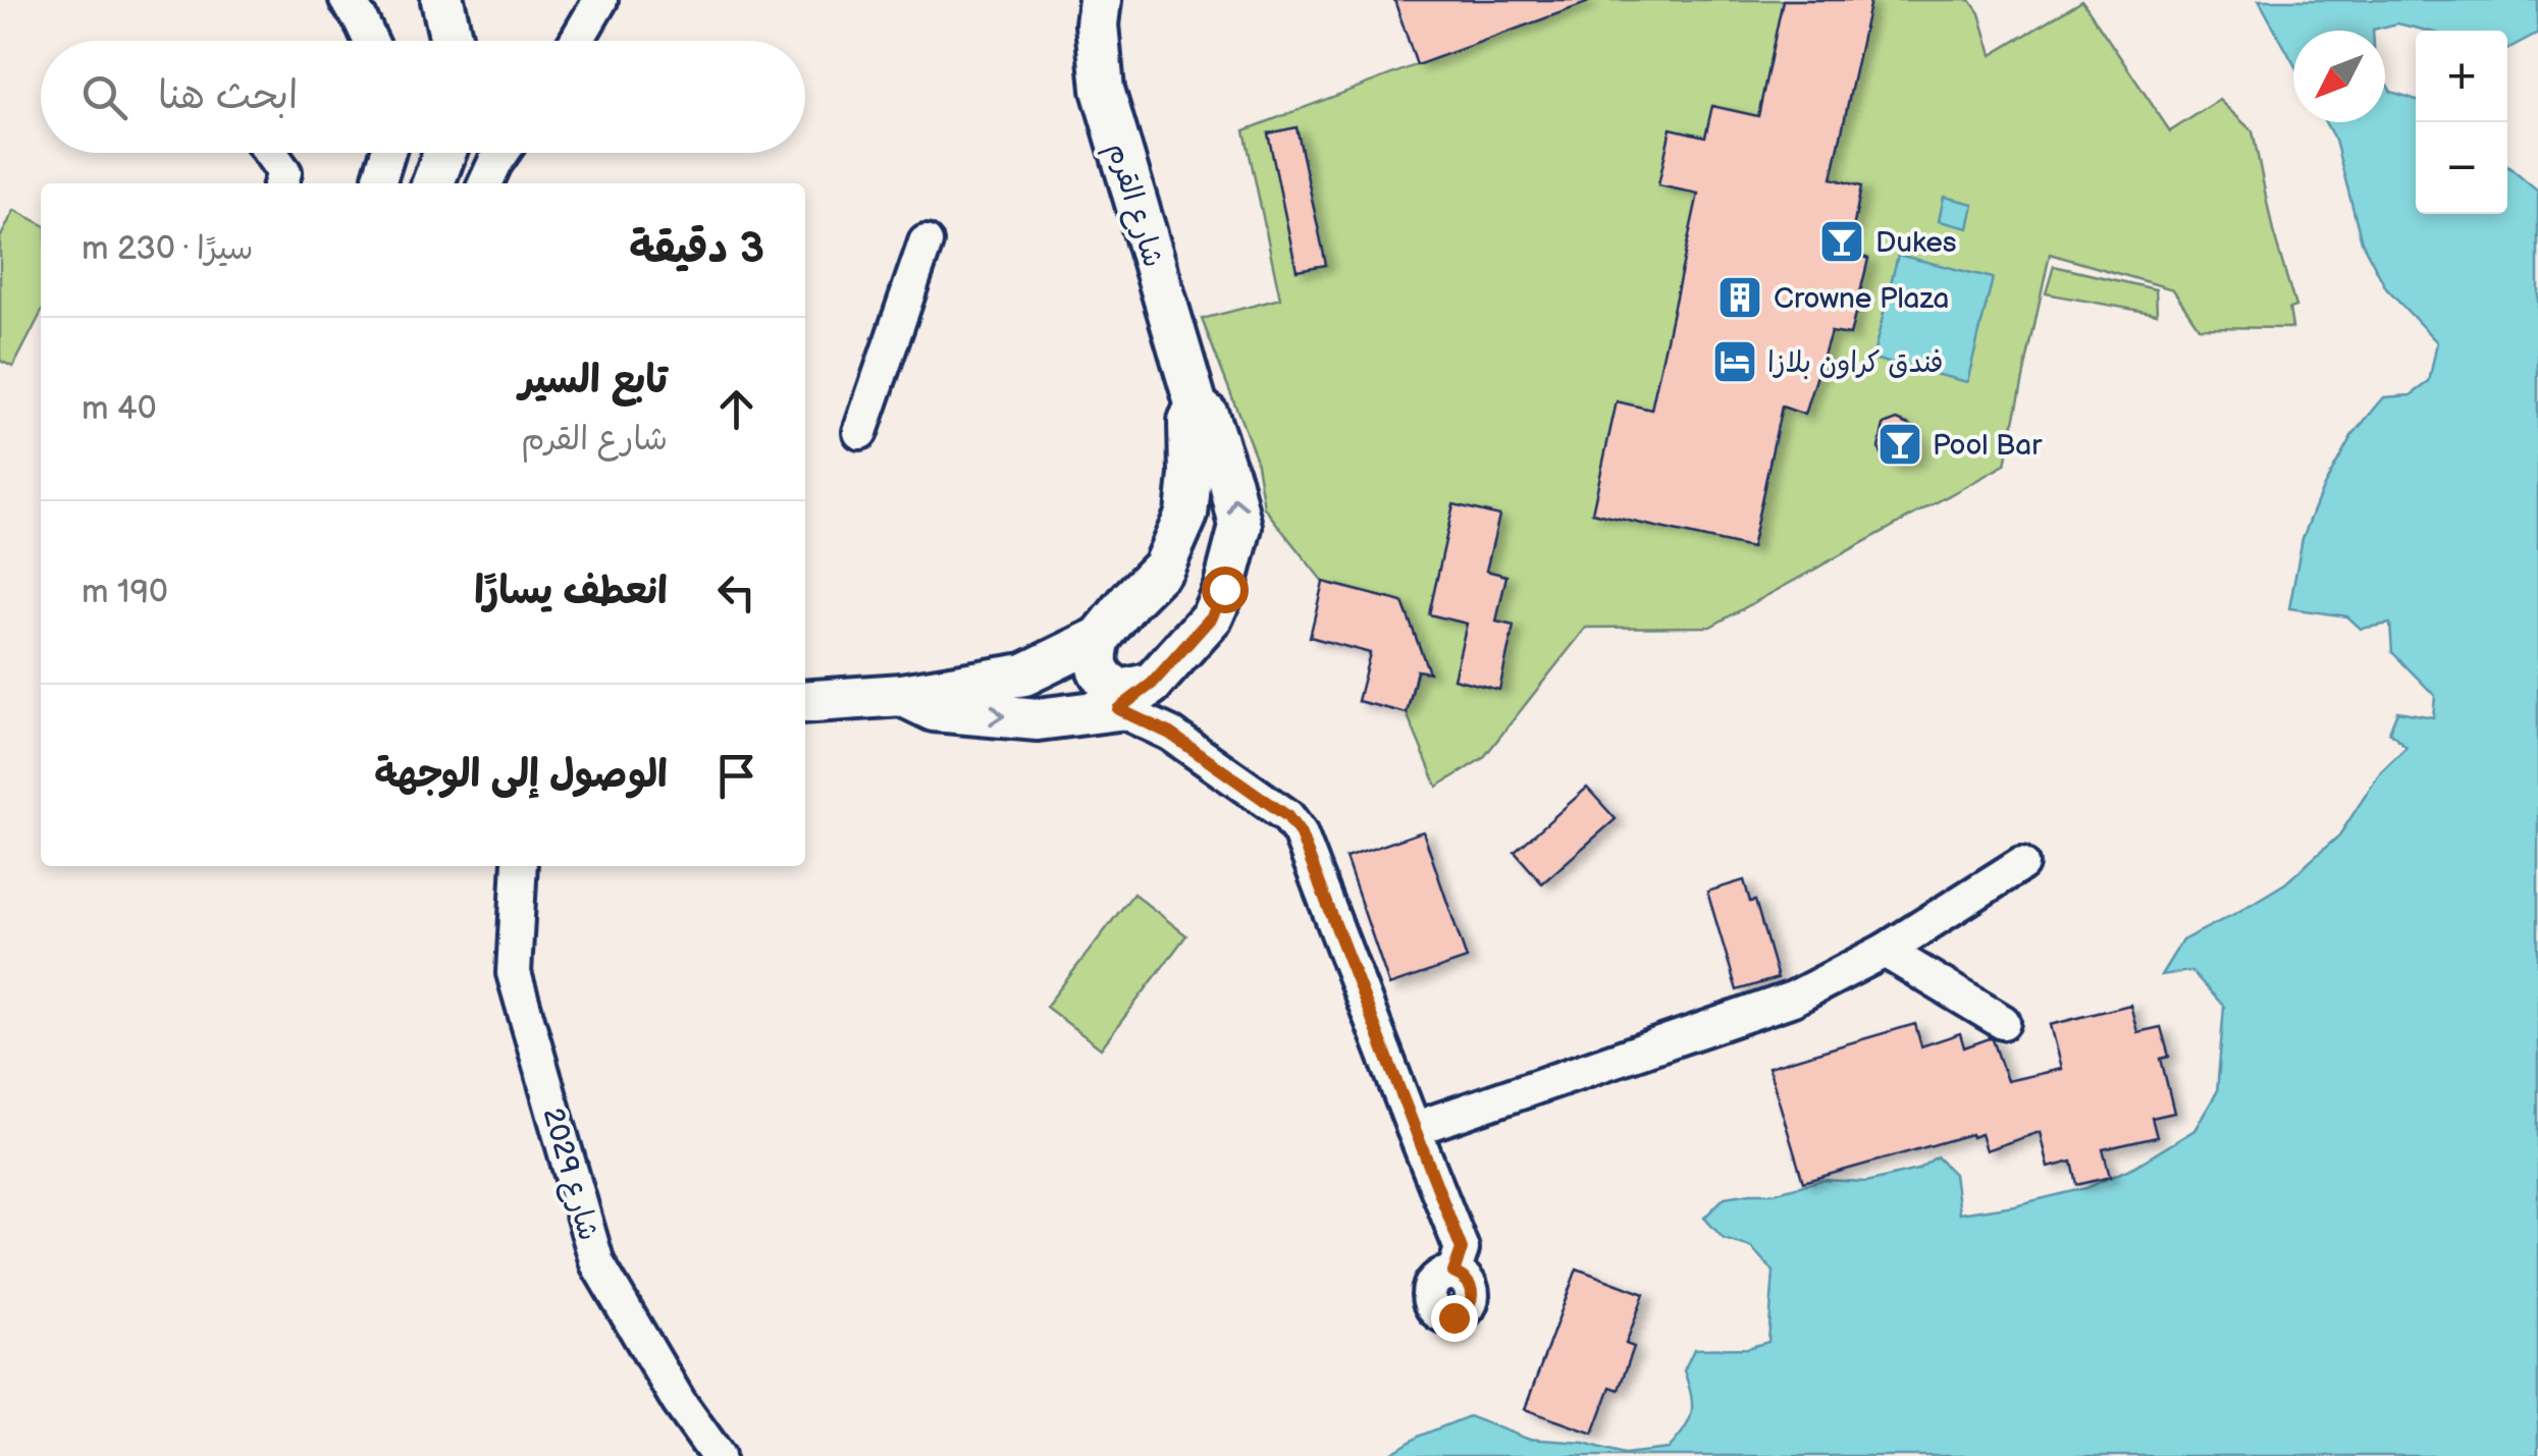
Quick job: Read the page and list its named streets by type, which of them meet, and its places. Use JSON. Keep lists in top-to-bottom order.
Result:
{
  "streets": {
    "street": ["شارع القرم", "2029 شارع"]
  },
  "places": {
    "bar": ["Dukes", "Pool Bar"],
    "building": ["Crowne Plaza"],
    "hotel": ["فندق كراون بلازا"]
  },
  "north": "bottom left",
  "page": {
    "map_buttons": ["+", "−"],
    "search": "ابحث هنا",
    "heading": ["3 دقيقة", "سيرًا · 230 m"],
    "list": [
      ["تابع السير", "شارع القرم", "40 m"],
      ["انعطف يسارًا", "190 m"],
      "الوصول إلى الوجهة"
    ]
  }
}
